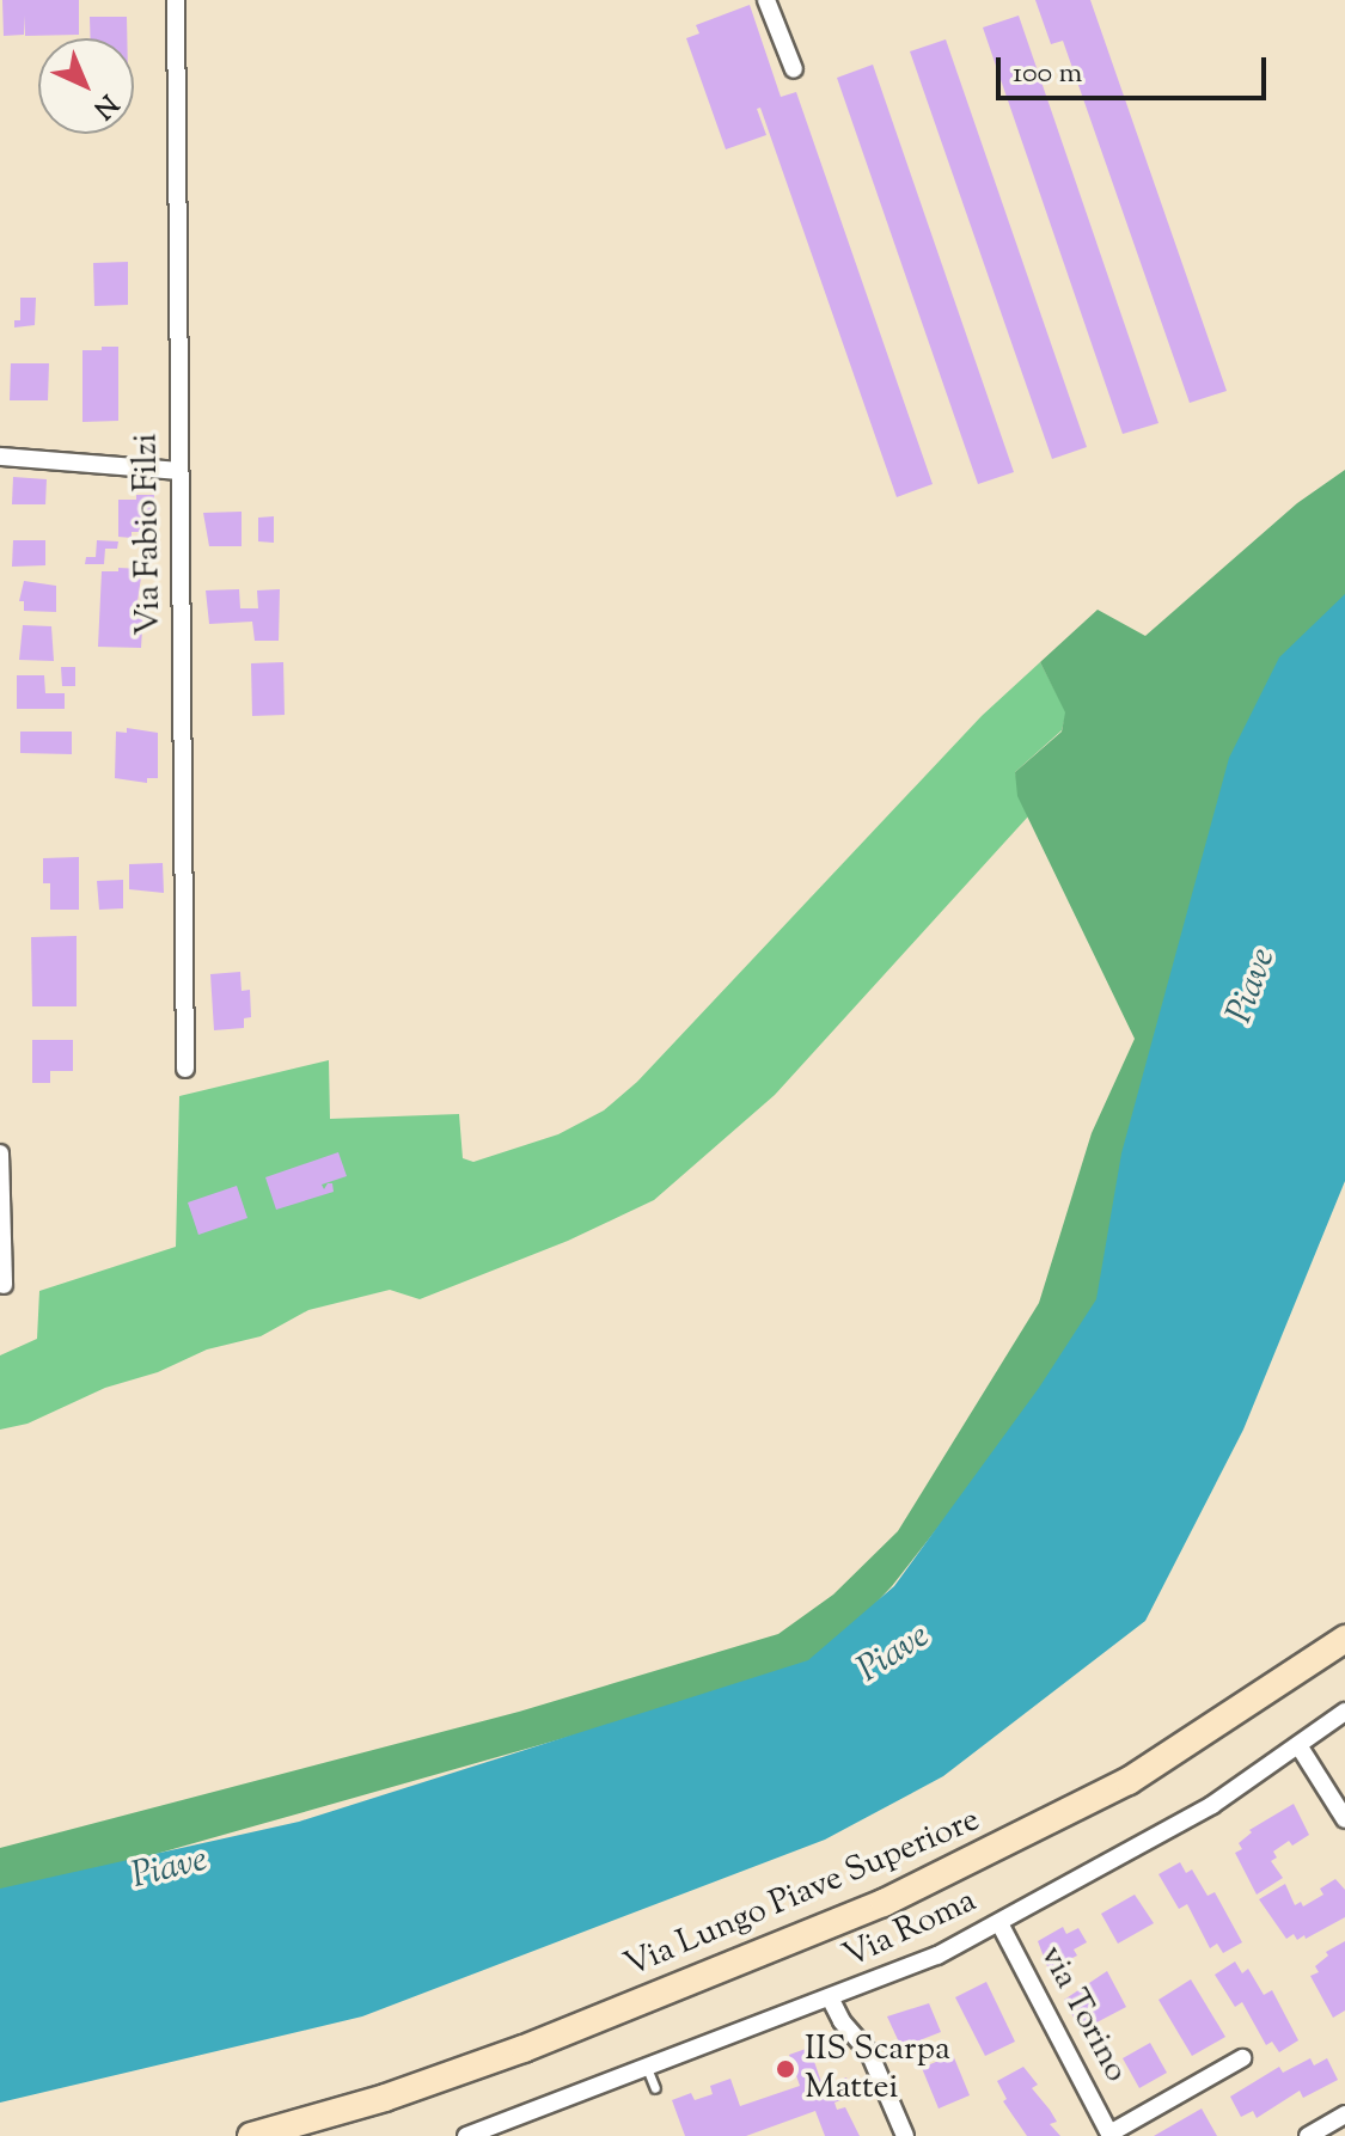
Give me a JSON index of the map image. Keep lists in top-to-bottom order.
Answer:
{
  "streets": {
    "main road": ["Via Lungo Piave Superiore"],
    "street": ["Via Fabio Filzi", "Via Roma", "via Torino"]
  },
  "crossings": [
    ["Via Roma", "via Torino"]
  ],
  "water": ["Piave"],
  "places": ["IIS Scarpa Mattei"],
  "scale_bar": "100 m",
  "north": "bottom right"
}
